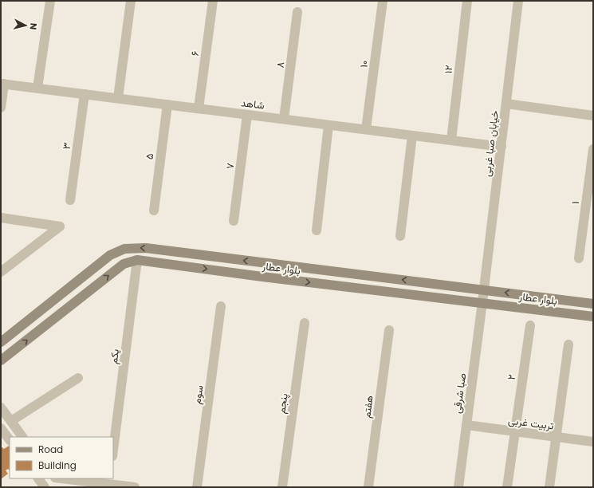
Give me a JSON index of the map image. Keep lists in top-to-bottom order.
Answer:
{
  "streets": {
    "street": [
      "۶",
      "۱۰",
      "۸",
      "۱۲",
      "شاهد",
      "خیابان صبا غربی",
      "۳",
      "۵",
      "۷",
      "۱",
      "بلوار عطار",
      "یکم",
      "۲",
      "صبا شرقی",
      "سوم",
      "پنجم",
      "هفتم",
      "تربیت غربی"
    ]
  },
  "crossings": [
    ["۶", "شاهد"],
    ["۱۰", "شاهد"],
    ["۸", "شاهد"],
    ["۱۲", "شاهد"],
    ["شاهد", "خیابان صبا غربی"],
    ["شاهد", "۳"],
    ["شاهد", "۵"],
    ["شاهد", "۷"],
    ["خیابان صبا غربی", "بلوار عطار"],
    ["خیابان صبا غربی", "صبا شرقی"],
    ["بلوار عطار", "یکم"],
    ["بلوار عطار", "صبا شرقی"],
    ["۲", "تربیت غربی"],
    ["صبا شرقی", "تربیت غربی"]
  ],
  "legend": ["Road", "Building"],
  "north": "right"
}
